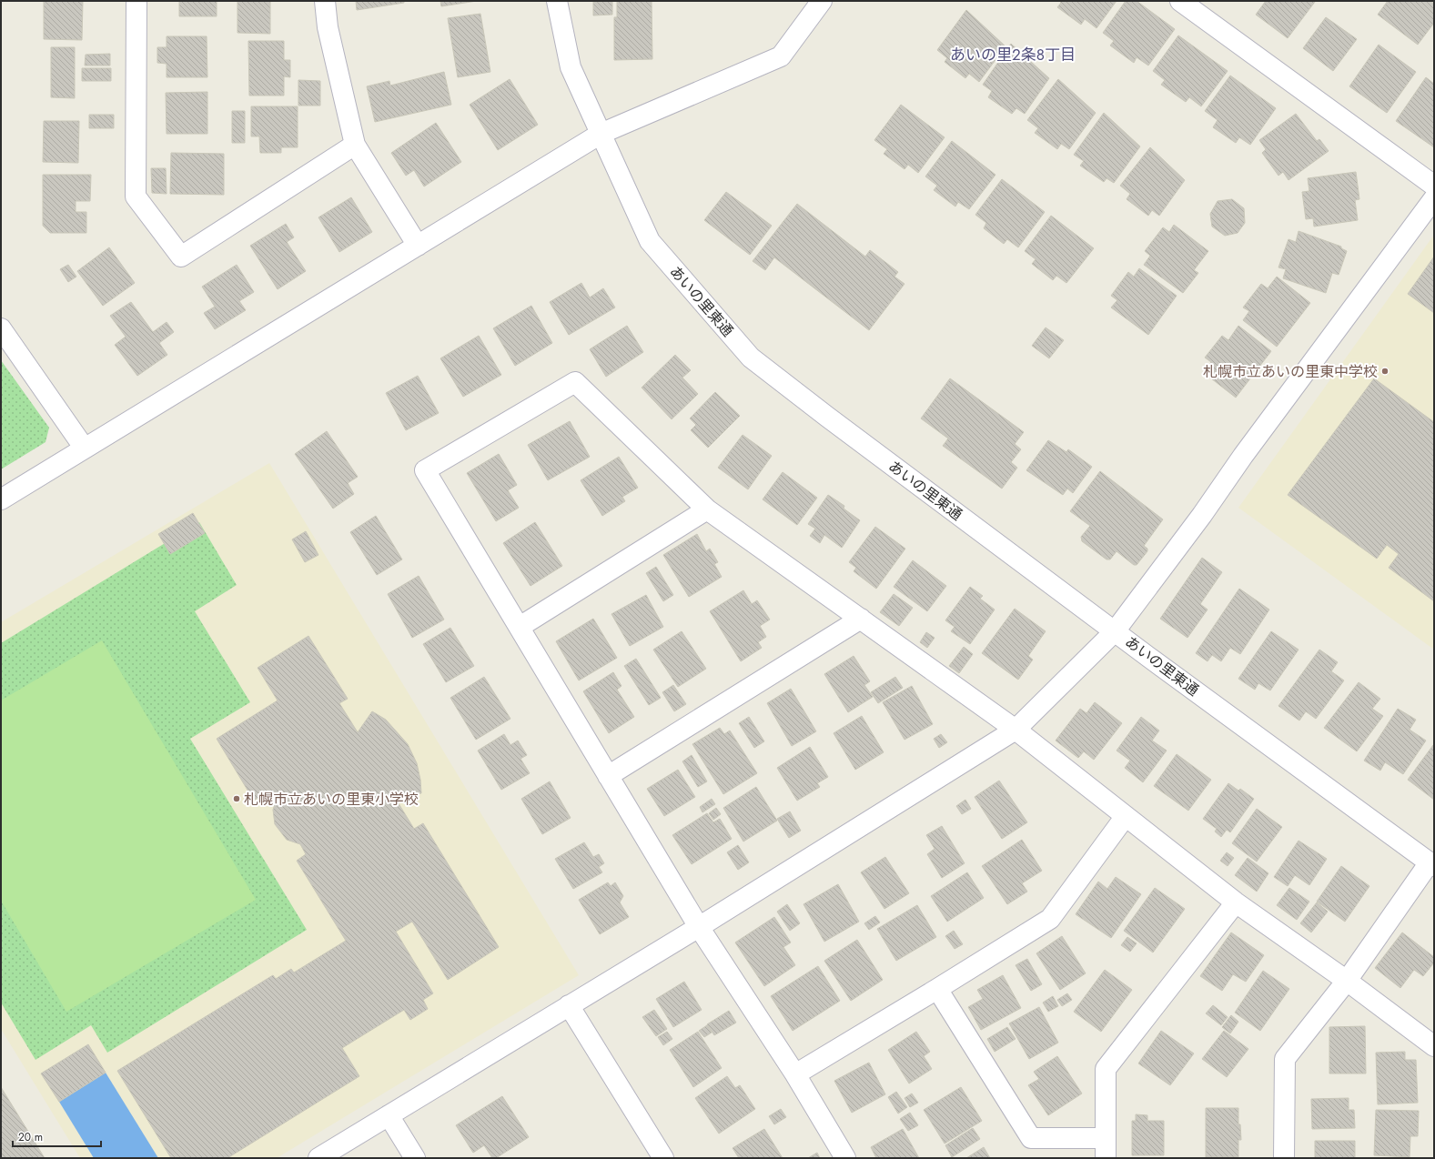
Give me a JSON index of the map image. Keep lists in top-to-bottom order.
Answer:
{
  "streets": {
    "street": ["あいの里東通"]
  },
  "districts": ["あいの里2条8丁目"],
  "places": ["札幌市立あいの里東中学校", "札幌市立あいの里東小学校"],
  "scale_bar": "20 m"
}
